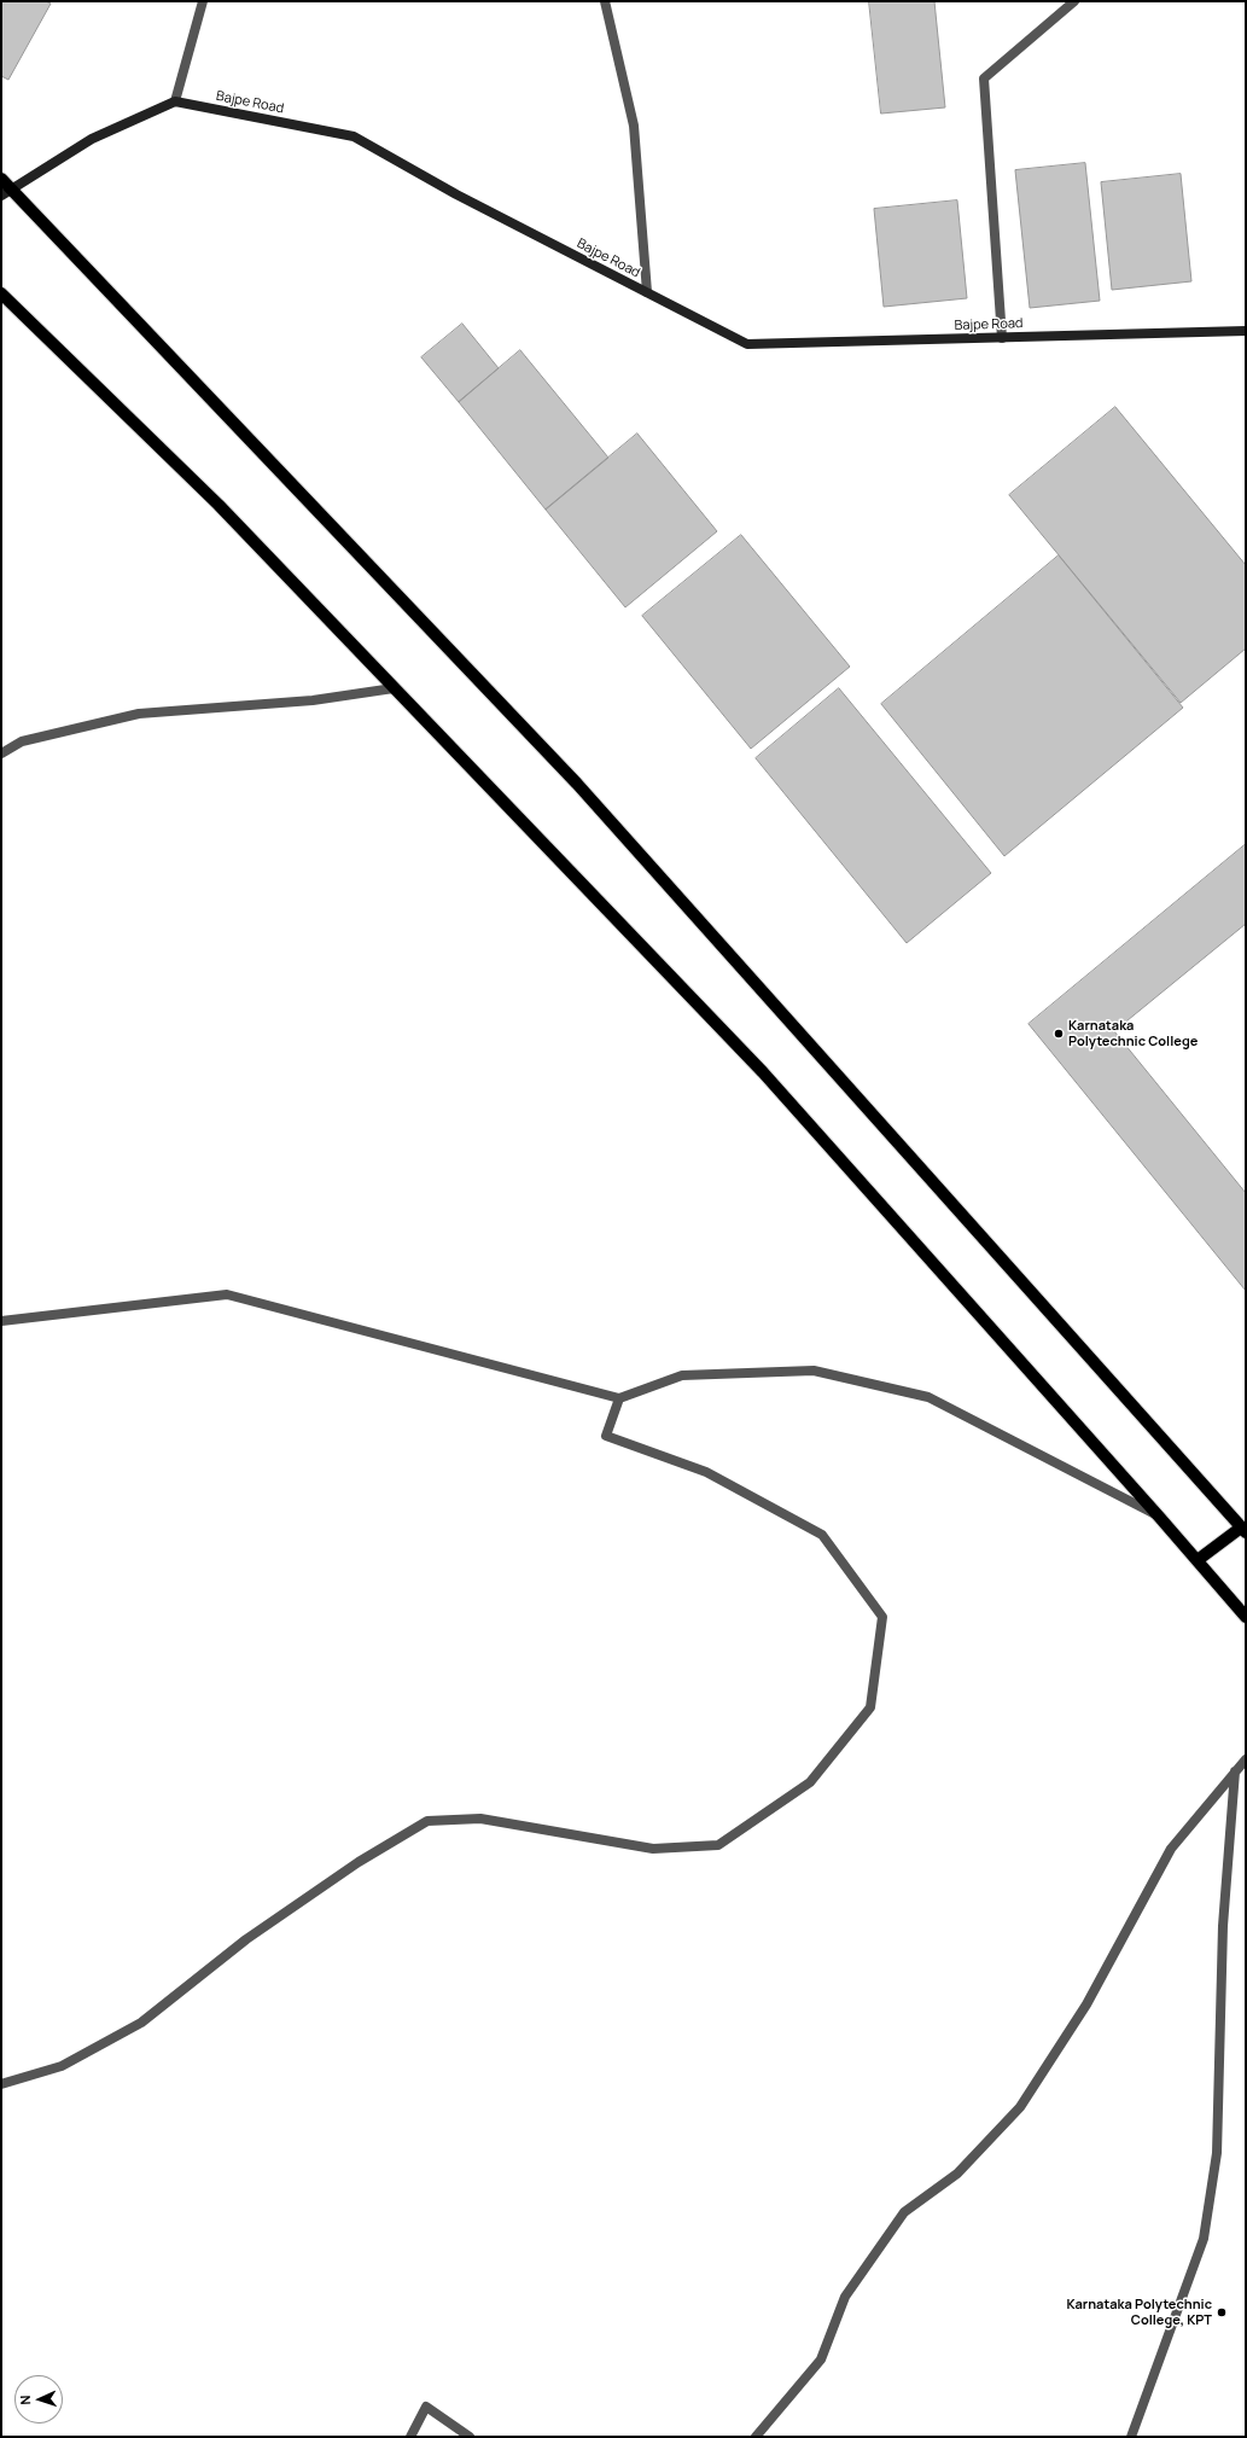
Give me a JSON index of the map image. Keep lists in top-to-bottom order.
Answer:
{
  "streets": {
    "street": ["Bajpe Road"]
  },
  "places": ["Karnataka Polytechnic College", "Karnataka Polytechnic College, KPT"],
  "north": "left"
}
